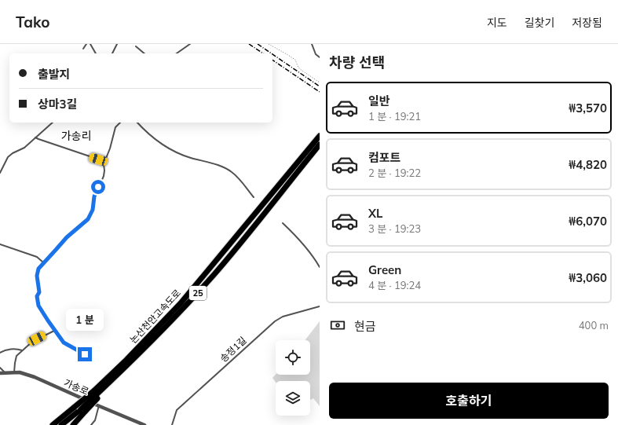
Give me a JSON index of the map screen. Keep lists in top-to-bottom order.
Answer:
{
  "streets": {
    "highway": ["25", "논산천안고속도로"],
    "street": ["가송로"],
    "lane": ["송정1길"]
  },
  "districts": ["가송리"],
  "page": {
    "header": "Tako",
    "nav": ["지도", "길찾기", "저장됨"],
    "heading": "차량 선택",
    "banner": ["출발지", "상마3길"],
    "list": [
      {
        "name": "일반",
        "note": "1 분 · 19:21",
        "value": "₩3,570"
      },
      {
        "name": "컴포트",
        "note": "2 분 · 19:22",
        "value": "₩4,820"
      },
      {
        "name": "XL",
        "note": "3 분 · 19:23",
        "value": "₩6,070"
      },
      {
        "name": "Green",
        "note": "4 분 · 19:24",
        "value": "₩3,060"
      }
    ],
    "pay": ["현금", "400 m"],
    "bubble": "1 분",
    "buttons": "호출하기"
  }
}
